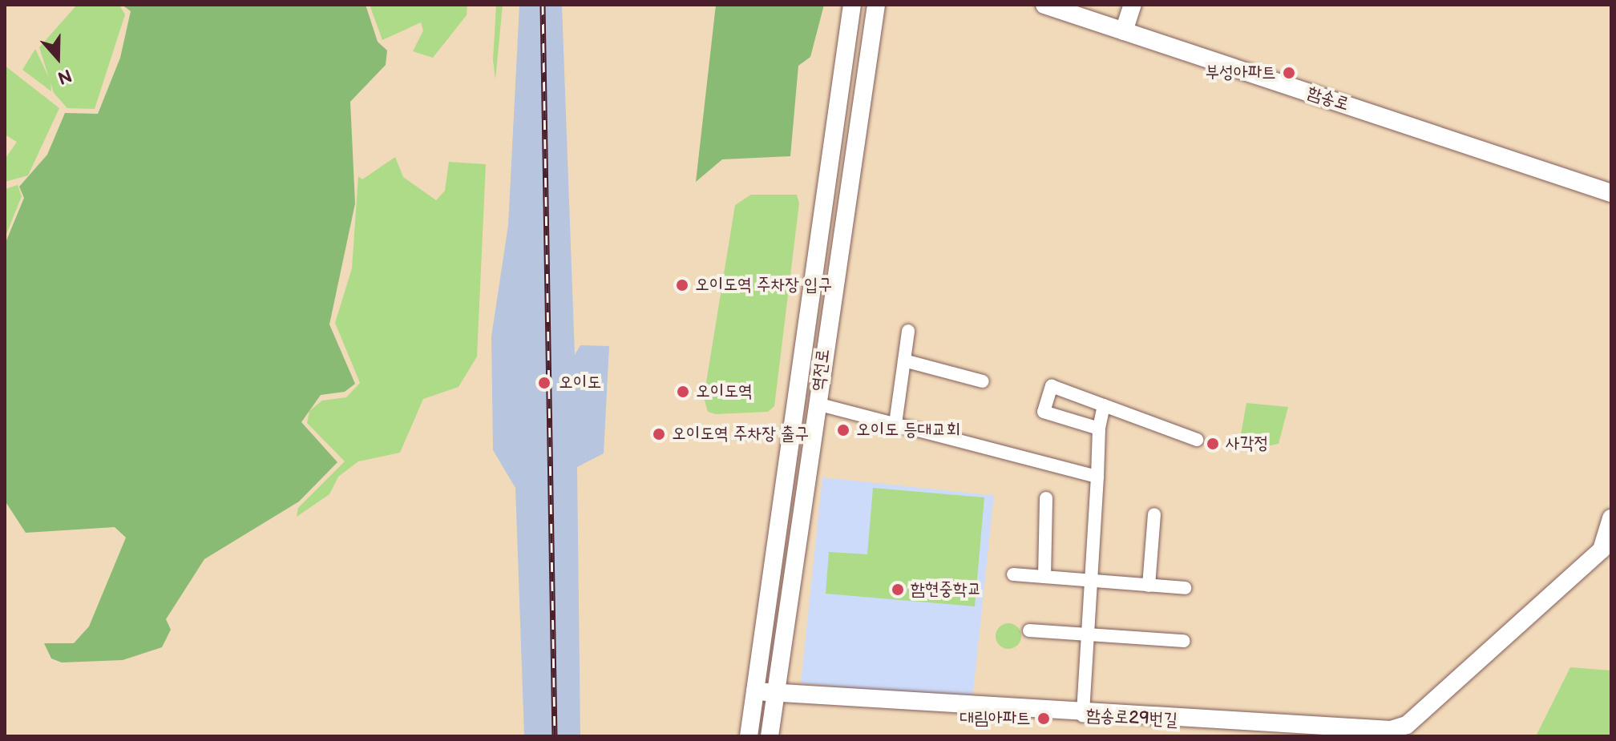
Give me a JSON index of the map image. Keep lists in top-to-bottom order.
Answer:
{
  "streets": {
    "main road": ["함송로", "역전로", "함송로29번길"]
  },
  "crossings": [
    ["역전로", "함송로29번길"]
  ],
  "places": [
    "부성아파트",
    "오이도역 주차장 입구",
    "오이도",
    "오이도역",
    "오이도 등대교회",
    "오이도역 주차장 출구",
    "사각정",
    "함현중학교",
    "대림아파트"
  ],
  "north": "bottom"
}
